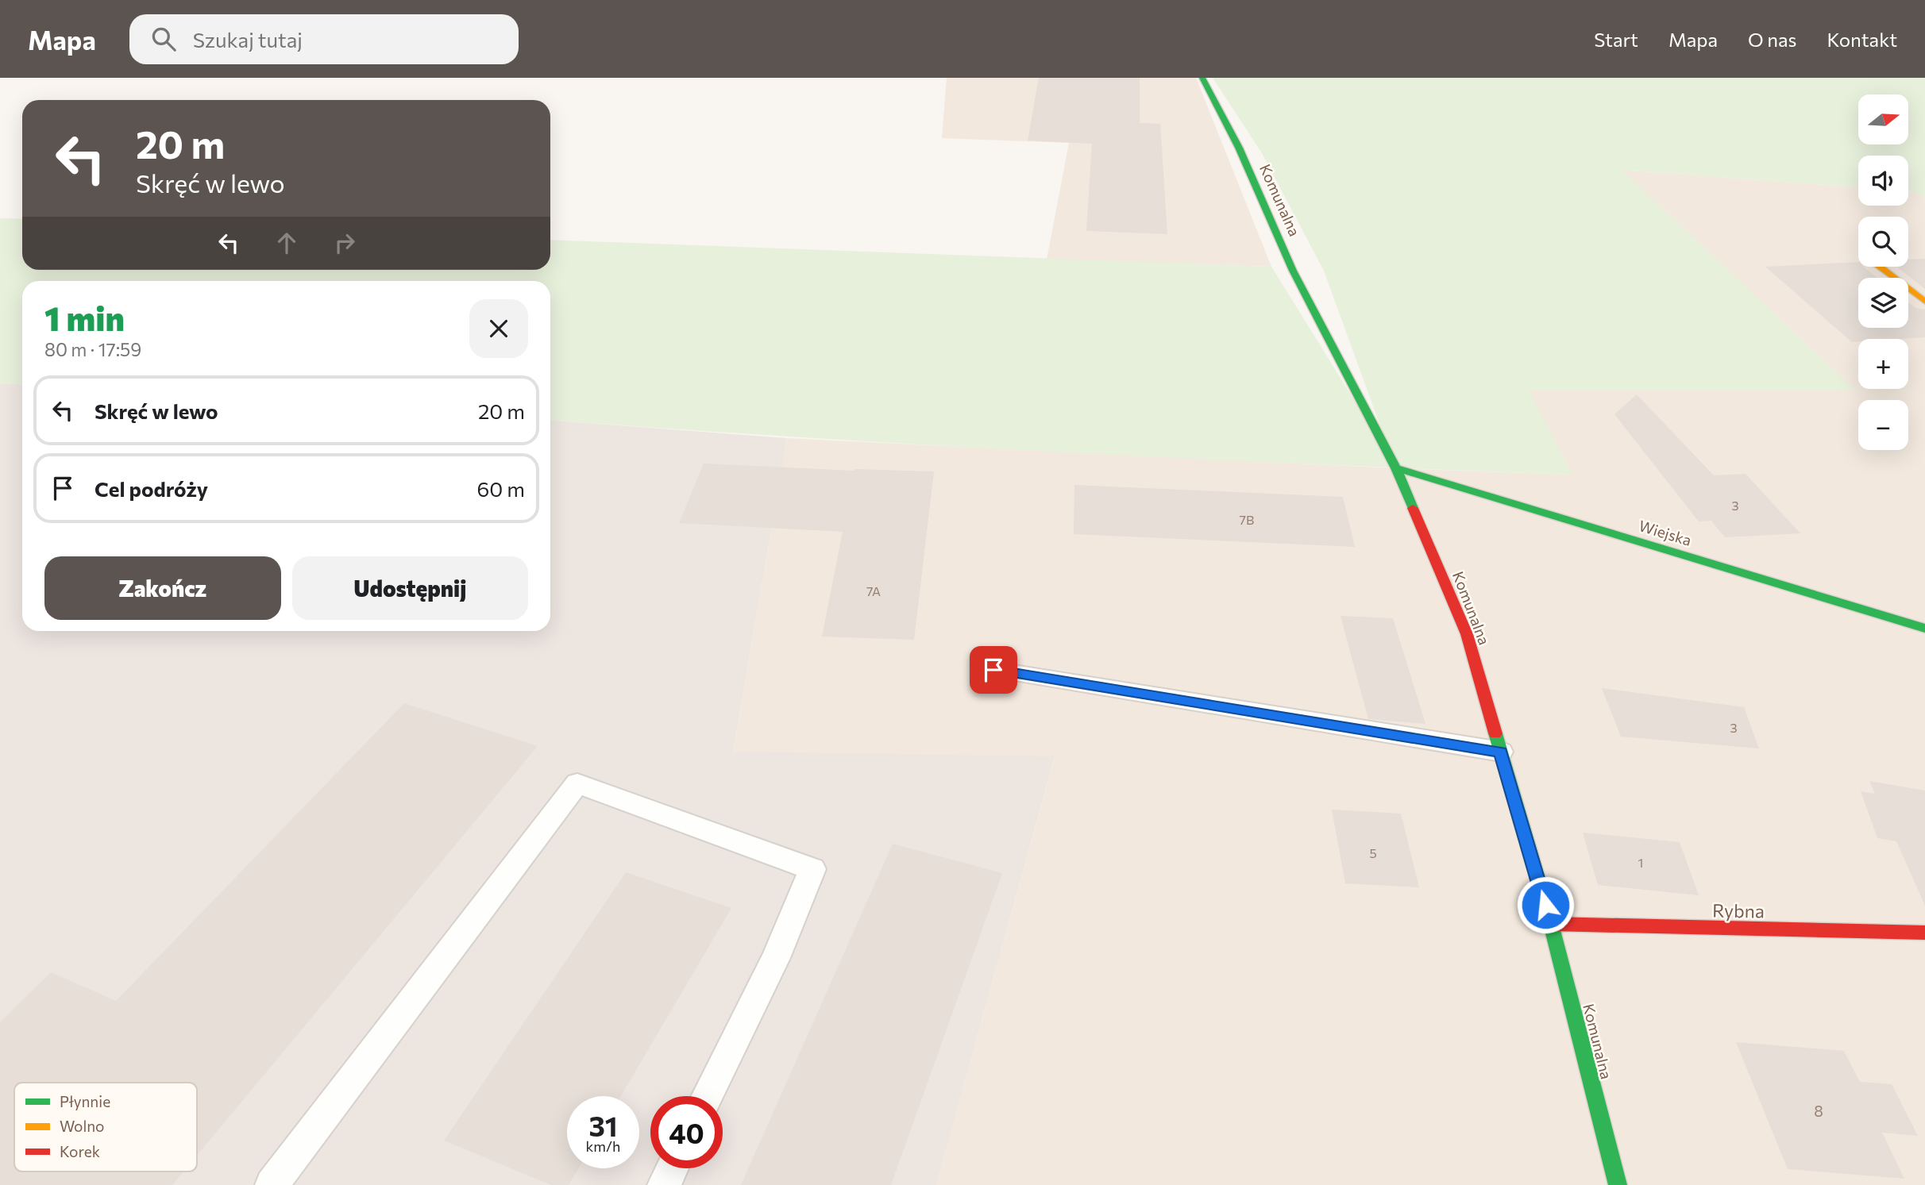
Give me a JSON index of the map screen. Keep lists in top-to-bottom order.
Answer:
{
  "streets": {
    "street": ["Komunalna", "Wiejska", "Rybna"]
  },
  "crossings": [
    ["Komunalna", "Wiejska"],
    ["Komunalna", "Rybna"]
  ],
  "house_numbers": [
    "3",
    "7B",
    "7A",
    "3",
    "5",
    "1",
    "8"
  ],
  "legend": ["Płynnie", "Wolno", "Korek"],
  "north": "right",
  "page": {
    "header": "Mapa",
    "search": "Szukaj tutaj",
    "nav": [
      "Start",
      "Mapa",
      "O nas",
      "Kontakt"
    ],
    "map_buttons": ["+", "−"],
    "turn": ["20 m", "Skręć w lewo"],
    "heading": ["1 min", "80 m · 17:59"],
    "list": [
      {
        "name": "Skręć w lewo",
        "value": "20 m"
      },
      {
        "name": "Cel podróży",
        "value": "60 m"
      }
    ],
    "buttons": ["Zakończ", "Udostępnij"],
    "speed": "31 km/h",
    "limit": "40"
  }
}
